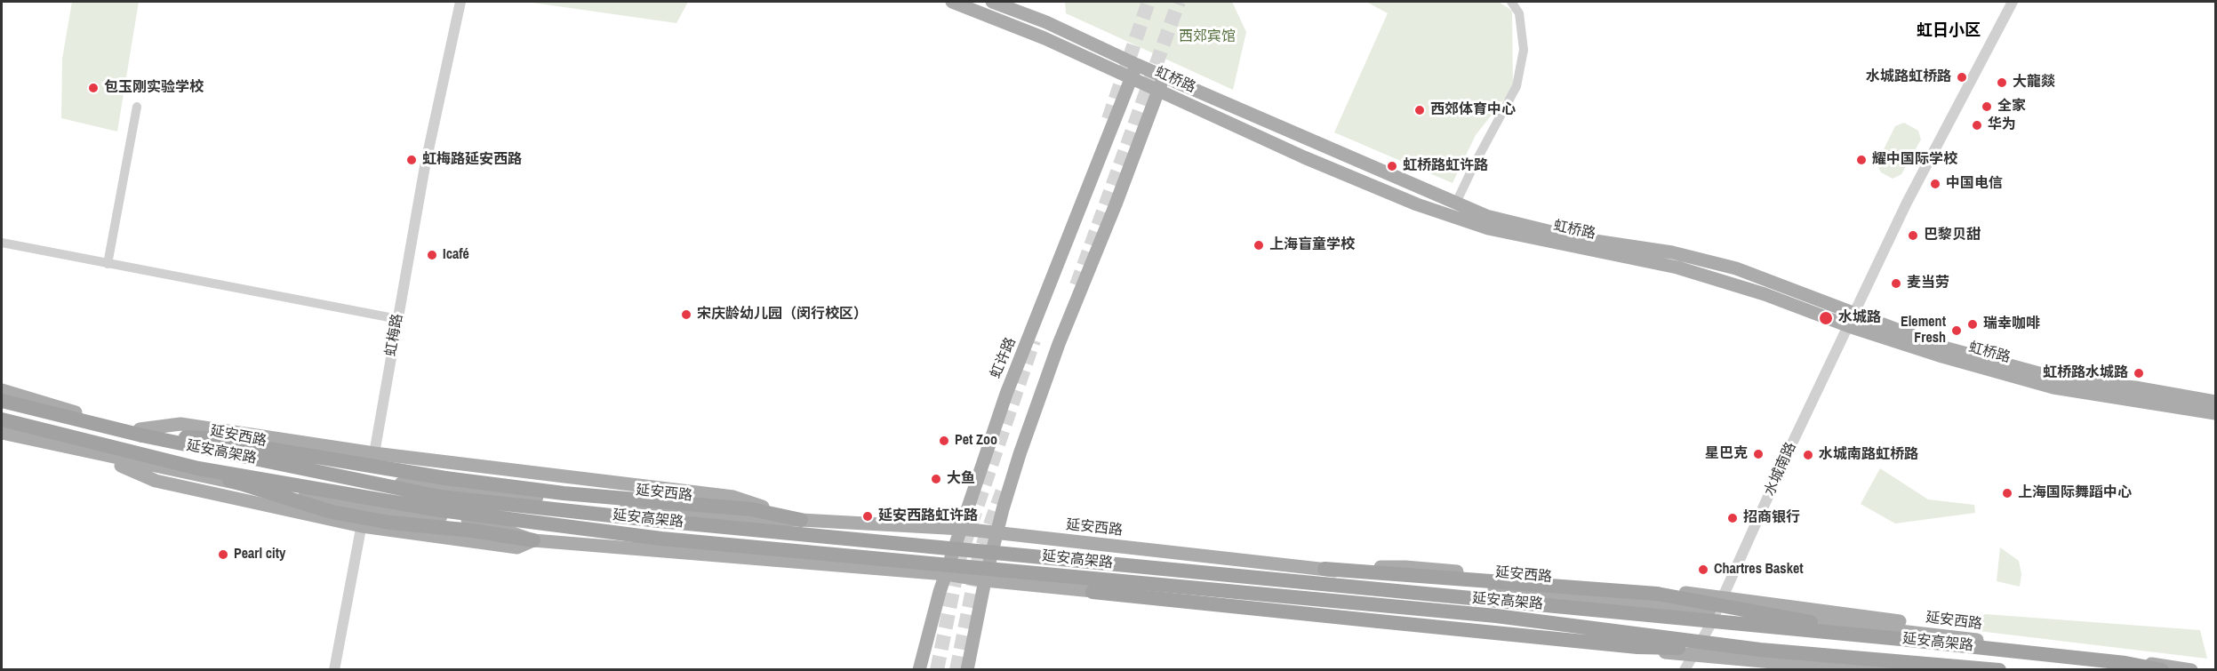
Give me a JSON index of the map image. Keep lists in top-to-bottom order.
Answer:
{
  "streets": {
    "highway": ["延安高架路"],
    "main road": ["虹桥路", "虹许路", "延安西路"],
    "street": ["虹梅路", "水城南路"]
  },
  "crossings": [
    ["虹桥路", "虹许路"],
    ["虹桥路", "水城南路"],
    ["虹梅路", "延安西路"],
    ["虹许路", "延安西路"],
    ["延安西路", "延安高架路"],
    ["延安西路", "水城南路"]
  ],
  "districts": ["虹日小区"],
  "parks": ["西郊宾馆"],
  "places": [
    "水城路虹桥路",
    "大龍燚",
    "包玉刚实验学校",
    "全家",
    "西郊体育中心",
    "华为",
    "虹梅路延安西路",
    "耀中国际学校",
    "虹桥路虹许路",
    "中国电信",
    "巴黎贝甜",
    "上海盲童学校",
    "Icafé",
    "麦当劳",
    "宋庆龄幼儿园（闵行校区）",
    "水城路",
    "瑞幸咖啡",
    "Element Fresh",
    "虹桥路水城路",
    "Pet Zoo",
    "星巴克",
    "水城南路虹桥路",
    "大鱼",
    "上海国际舞蹈中心",
    "延安西路虹许路",
    "招商银行",
    "Pearl city",
    "Chartres Basket"
  ]
}
